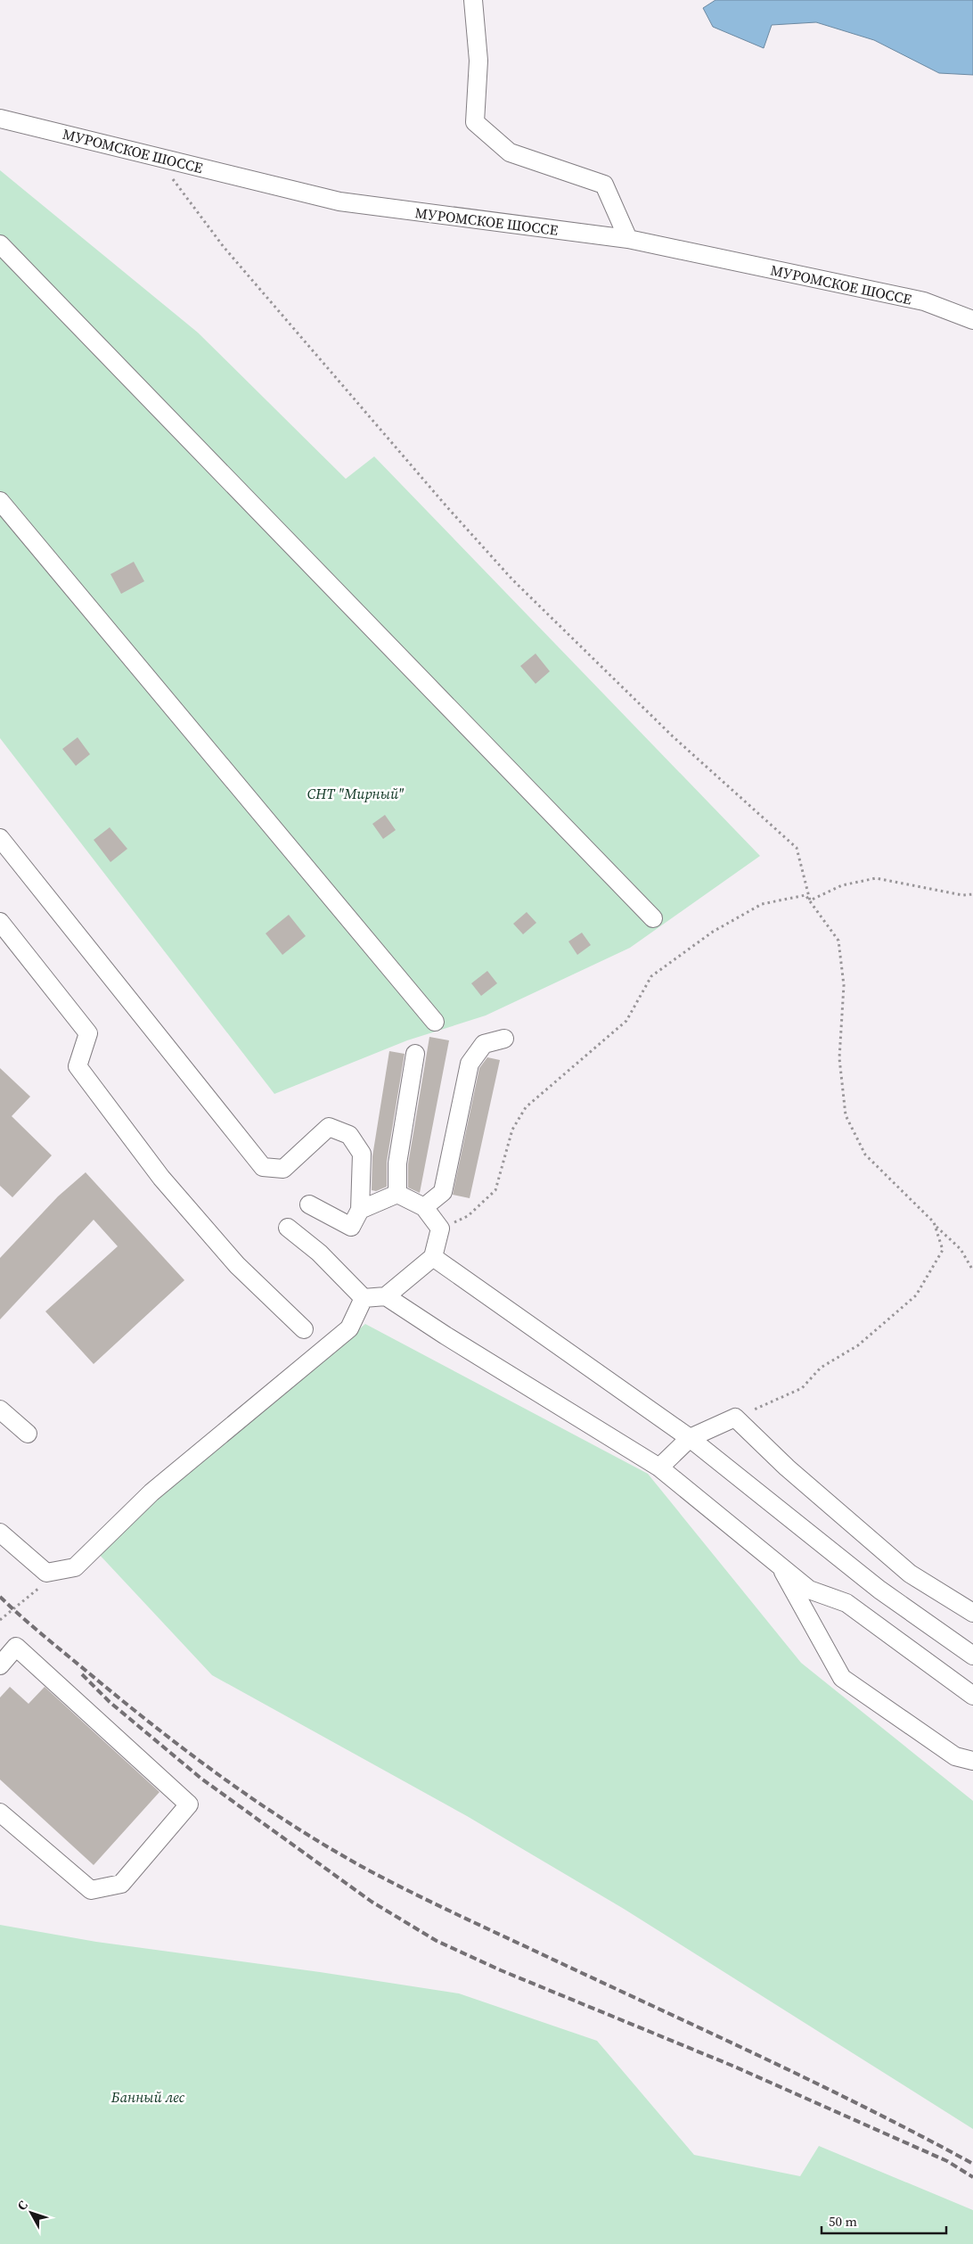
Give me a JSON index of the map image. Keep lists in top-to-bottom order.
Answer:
{
  "streets": {
    "street": ["МУРОМСКОЕ ШОССЕ"]
  },
  "parks": ["СНТ \"Мирный\"", "Банный лес"],
  "scale_bar": "50 m",
  "north": "top left"
}
